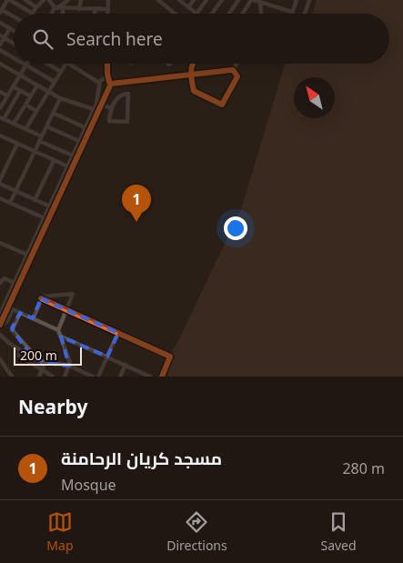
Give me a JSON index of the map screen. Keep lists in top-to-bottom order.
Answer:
{
  "scale_bar": "200 m",
  "north": "top left",
  "page": {
    "search": "Search here",
    "pins": "1",
    "scale": "200 m",
    "heading": "Nearby",
    "list": [
      {
        "mark": "1",
        "name": "مسجد كريان الرحامنة",
        "note": "Mosque",
        "value": "280 m"
      }
    ],
    "nav": ["Map", "Directions", "Saved"]
  }
}
